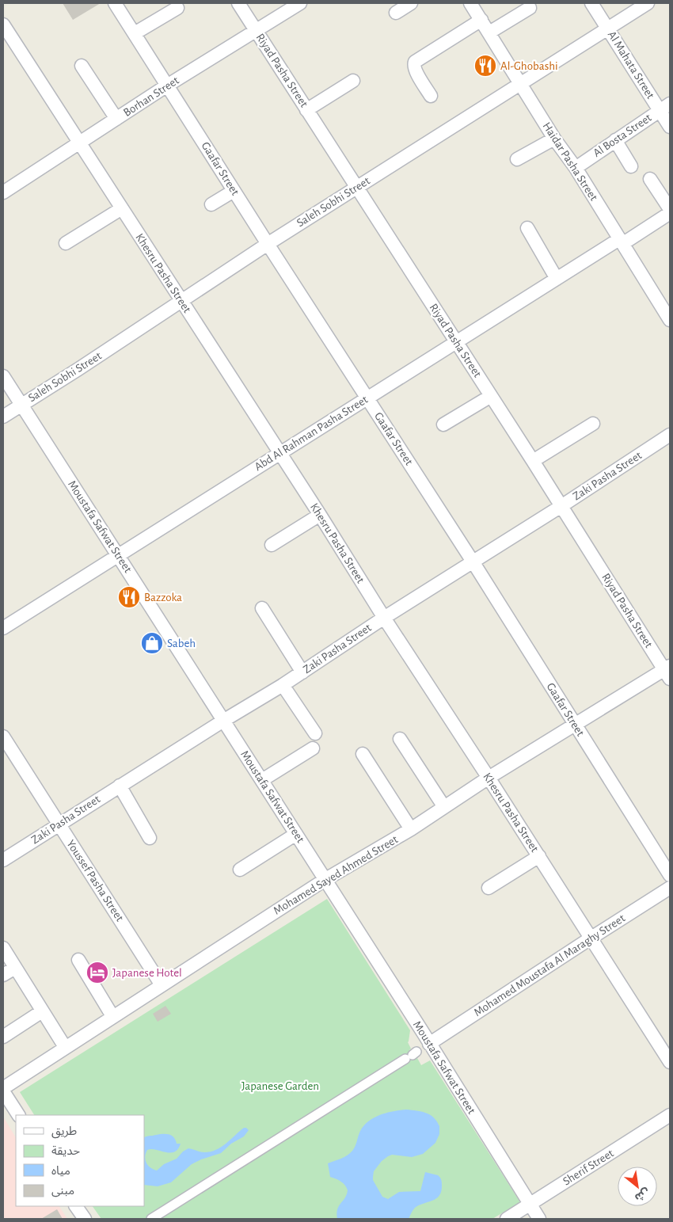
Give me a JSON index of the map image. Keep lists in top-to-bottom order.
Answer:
{
  "streets": {
    "street": [
      "Al Mahata Street",
      "Riyad Pasha Street",
      "Borhan Street",
      "Al Bosta Street",
      "Haidar Pasha Street",
      "Gaafar Street",
      "Saleh Sobhi Street",
      "Khesru Pasha Street",
      "Abd Al Rahman Pasha Street",
      "Zaki Pasha Street",
      "Moustafa Safwat Street",
      "Mohamed Sayed Ahmed Street",
      "Youssef Pasha Street",
      "Mohamed Moustafa Al Maraghy Street",
      "Sherif Street"
    ]
  },
  "crossings": [
    ["Al Mahata Street", "Al Bosta Street"],
    ["Al Mahata Street", "Saleh Sobhi Street"],
    ["Riyad Pasha Street", "Borhan Street"],
    ["Riyad Pasha Street", "Saleh Sobhi Street"],
    ["Riyad Pasha Street", "Abd Al Rahman Pasha Street"],
    ["Riyad Pasha Street", "Zaki Pasha Street"],
    ["Riyad Pasha Street", "Mohamed Sayed Ahmed Street"],
    ["Borhan Street", "Gaafar Street"],
    ["Borhan Street", "Khesru Pasha Street"],
    ["Al Bosta Street", "Haidar Pasha Street"],
    ["Haidar Pasha Street", "Saleh Sobhi Street"],
    ["Haidar Pasha Street", "Abd Al Rahman Pasha Street"],
    ["Gaafar Street", "Saleh Sobhi Street"],
    ["Gaafar Street", "Abd Al Rahman Pasha Street"],
    ["Gaafar Street", "Zaki Pasha Street"],
    ["Gaafar Street", "Mohamed Sayed Ahmed Street"],
    ["Saleh Sobhi Street", "Khesru Pasha Street"],
    ["Saleh Sobhi Street", "Moustafa Safwat Street"],
    ["Khesru Pasha Street", "Abd Al Rahman Pasha Street"],
    ["Khesru Pasha Street", "Zaki Pasha Street"],
    ["Khesru Pasha Street", "Mohamed Sayed Ahmed Street"],
    ["Khesru Pasha Street", "Mohamed Moustafa Al Maraghy Street"],
    ["Abd Al Rahman Pasha Street", "Moustafa Safwat Street"],
    ["Zaki Pasha Street", "Moustafa Safwat Street"],
    ["Zaki Pasha Street", "Youssef Pasha Street"],
    ["Moustafa Safwat Street", "Mohamed Sayed Ahmed Street"],
    ["Moustafa Safwat Street", "Mohamed Moustafa Al Maraghy Street"],
    ["Moustafa Safwat Street", "Sherif Street"],
    ["Mohamed Sayed Ahmed Street", "Youssef Pasha Street"]
  ],
  "parks": ["Japanese Garden"],
  "places": {
    "restaurant": ["Al-Ghobashi", "Bazzoka"],
    "shop": ["Sabeh"],
    "hotel": ["Japanese Hotel"]
  },
  "legend": [
    "طريق",
    "حديقة",
    "مياه",
    "مبنى"
  ],
  "north": "bottom right"
}
